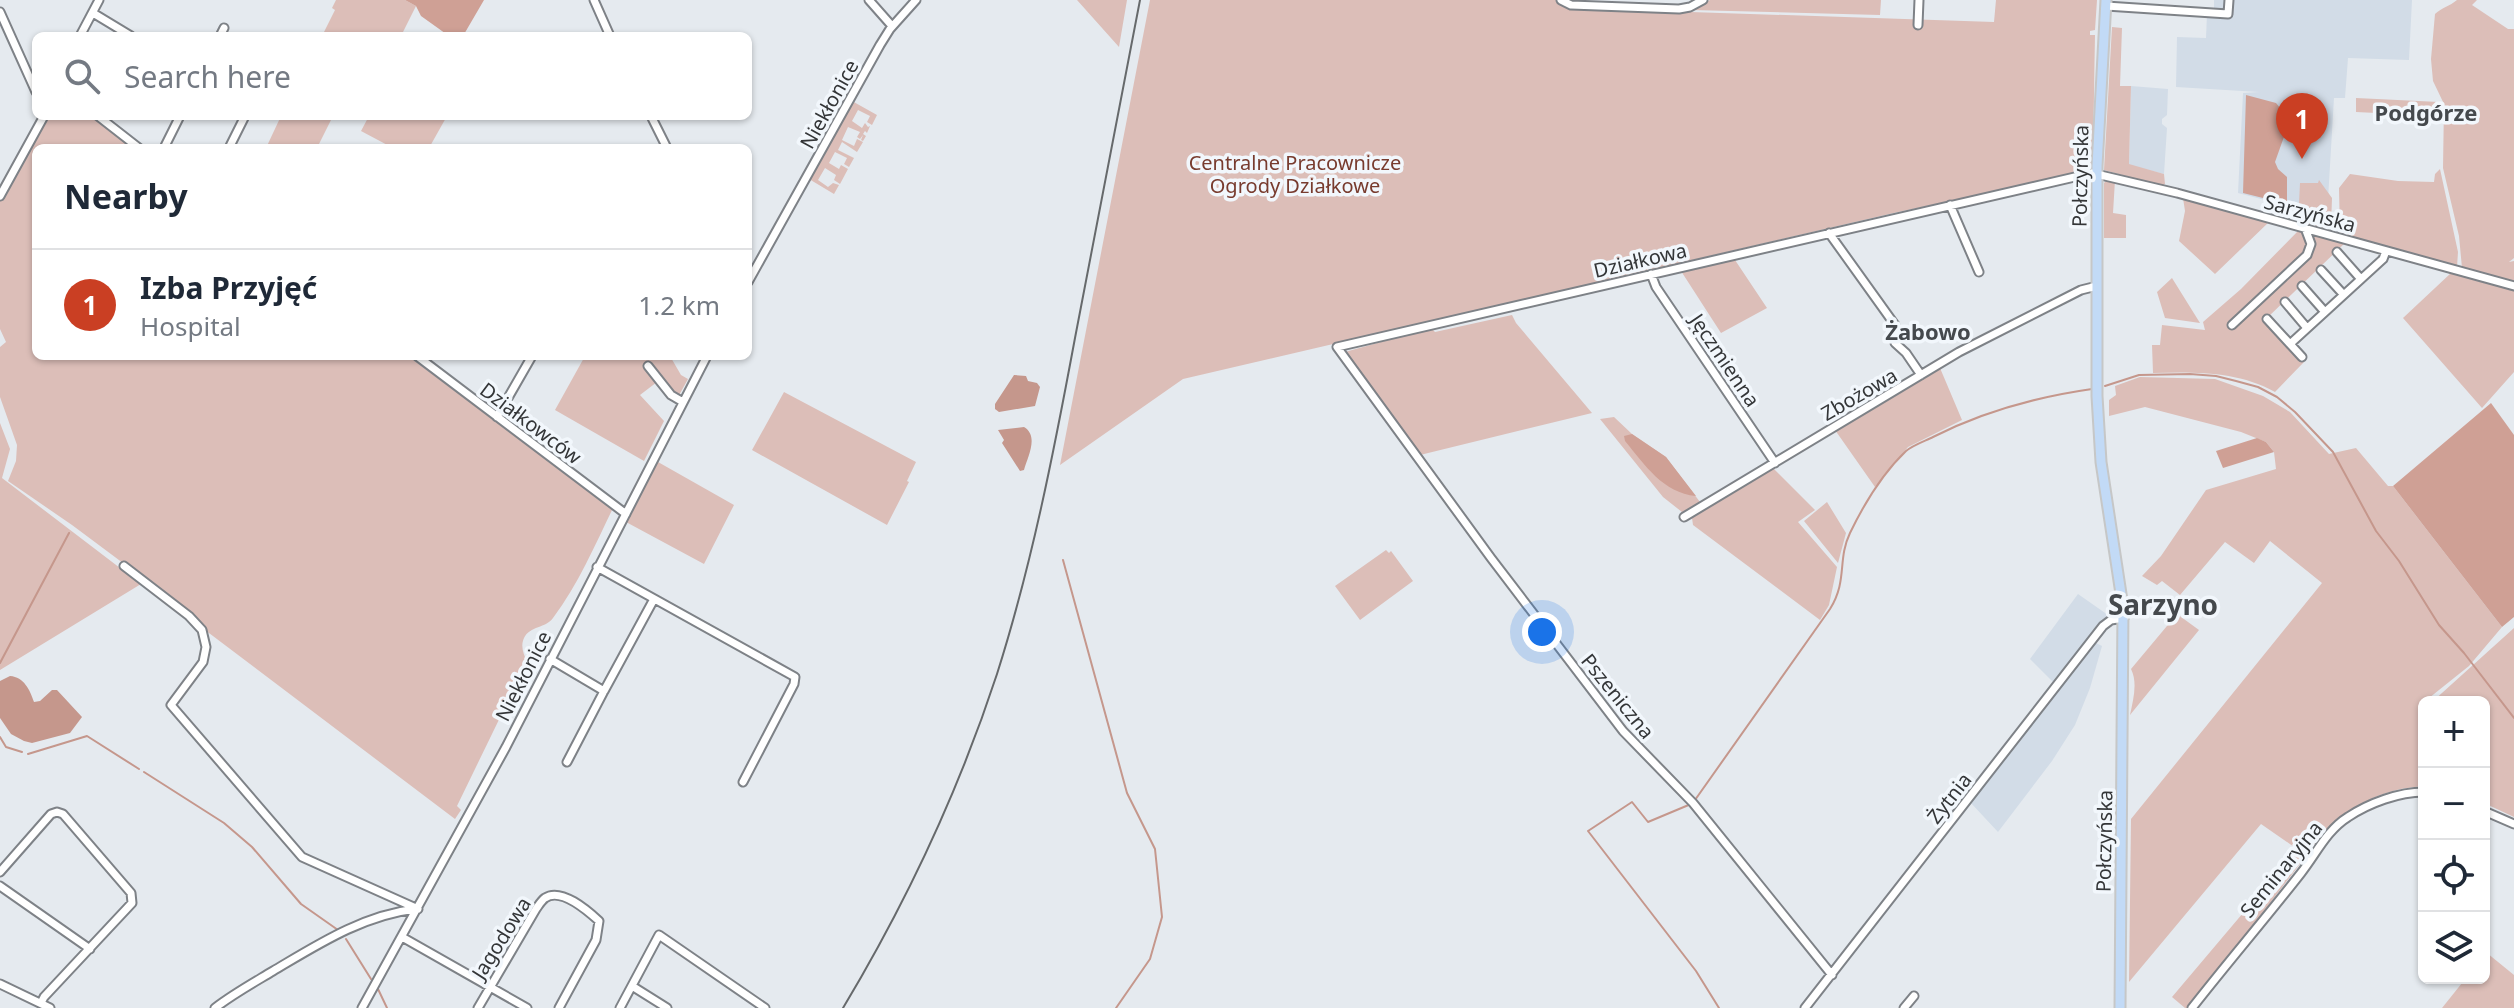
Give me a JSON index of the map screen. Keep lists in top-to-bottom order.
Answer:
{
  "streets": {
    "main road": ["Połczyńska"],
    "street": [
      "Niekłonice",
      "Sarzyńska",
      "Działkowa",
      "Jęczmienna",
      "Zbożowa",
      "Działkowców",
      "Pszeniczna",
      "Żytnia",
      "Seminaryjna",
      "Jagodowa"
    ]
  },
  "crossings": [
    ["Niekłonice", "Działkowców"],
    ["Połczyńska", "Sarzyńska"],
    ["Połczyńska", "Działkowa"],
    ["Połczyńska", "Zbożowa"],
    ["Połczyńska", "Żytnia"],
    ["Sarzyńska", "Działkowa"],
    ["Działkowa", "Jęczmienna"],
    ["Działkowa", "Pszeniczna"],
    ["Jęczmienna", "Zbożowa"],
    ["Pszeniczna", "Żytnia"]
  ],
  "districts": ["Podgórze", "Żabowo", "Sarzyno"],
  "parks": ["Centralne Pracownicze Ogrody Działkowe"],
  "page": {
    "search": "Search here",
    "pins": "1",
    "heading": "Nearby",
    "list": [
      {
        "mark": "1",
        "name": "Izba Przyjęć",
        "note": "Hospital",
        "value": "1.2 km"
      }
    ],
    "map_buttons": ["+", "−"]
  }
}
